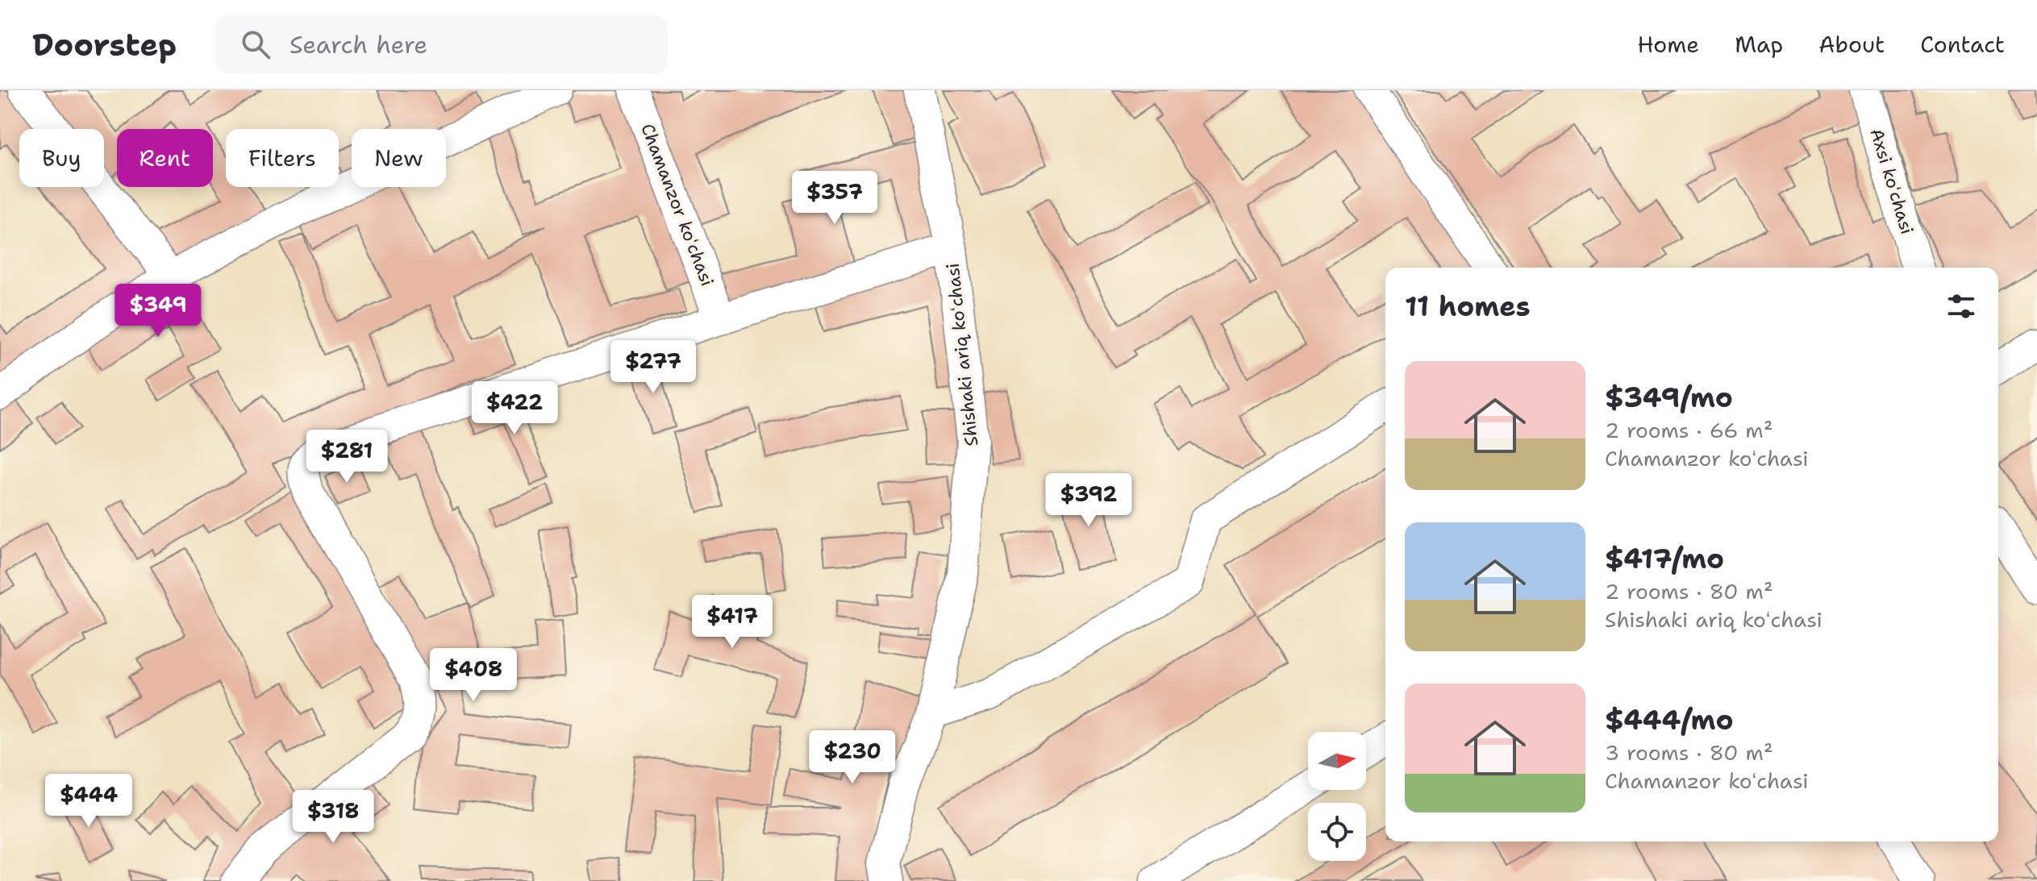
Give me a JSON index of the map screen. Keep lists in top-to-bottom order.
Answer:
{
  "streets": {
    "street": ["Axsi koʻchasi", "Chamanzor koʻchasi", "Shishaki ariq koʻchasi"]
  },
  "north": "right",
  "page": {
    "header": "Doorstep",
    "search": "Search here",
    "nav": [
      "Home",
      "Map",
      "About",
      "Contact"
    ],
    "chip": [
      "Buy",
      "Rent",
      "Filters",
      "New"
    ],
    "price": [
      "$357",
      "$349",
      "$277",
      "$422",
      "$281",
      "$392",
      "$417",
      "$408",
      "$230",
      "$444",
      "$318"
    ],
    "heading": "11 homes",
    "list": [
      {
        "name": "$349/mo",
        "note": "2 rooms · 66 m² · Chamanzor koʻchasi"
      },
      {
        "name": "$417/mo",
        "note": "2 rooms · 80 m² · Shishaki ariq koʻchasi"
      },
      {
        "name": "$444/mo",
        "note": "3 rooms · 80 m² · Chamanzor koʻchasi"
      }
    ]
  }
}
